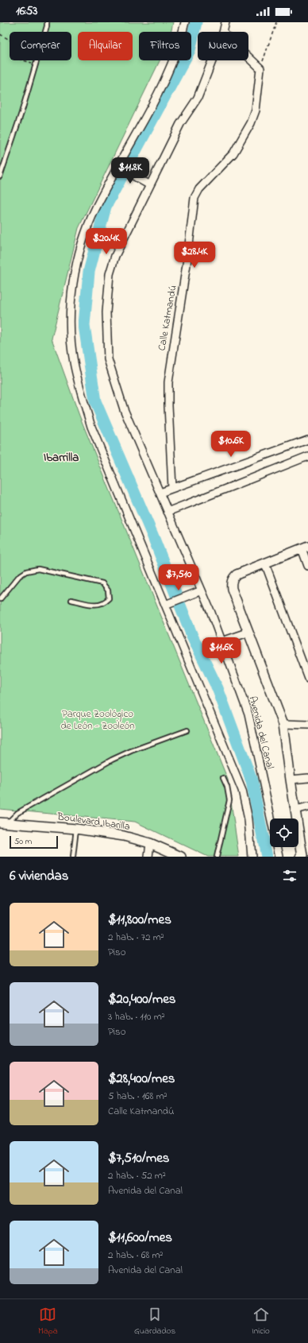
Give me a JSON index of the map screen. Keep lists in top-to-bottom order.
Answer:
{
  "streets": {
    "street": ["Calle Katmandú", "Avenida del Canal", "Boulevard Ibarilla"]
  },
  "districts": ["Ibarrilla"],
  "parks": ["Parque Zoológico de León - Zooleón"],
  "scale_bar": "50 m",
  "page": {
    "status": "16:53",
    "chip": [
      "Comprar",
      "Alquilar",
      "Filtros",
      "Nuevo"
    ],
    "price": [
      "$11.8K",
      "$20.4K",
      "$28.4K",
      "$10.6K",
      "$7,510",
      "$11.6K"
    ],
    "scale": "50 m",
    "heading": "6 viviendas",
    "list": [
      {
        "name": "$11,800/mes",
        "note": "2 hab. · 72 m² · Piso"
      },
      {
        "name": "$20,400/mes",
        "note": "3 hab. · 110 m² · Piso"
      },
      {
        "name": "$28,400/mes",
        "note": "5 hab. · 168 m² · Calle Katmandú"
      },
      {
        "name": "$7,510/mes",
        "note": "2 hab. · 52 m² · Avenida del Canal"
      },
      {
        "name": "$11,600/mes",
        "note": "2 hab. · 68 m² · Avenida del Canal"
      }
    ],
    "tabs": ["Mapa", "Guardados", "Inicio"]
  }
}
